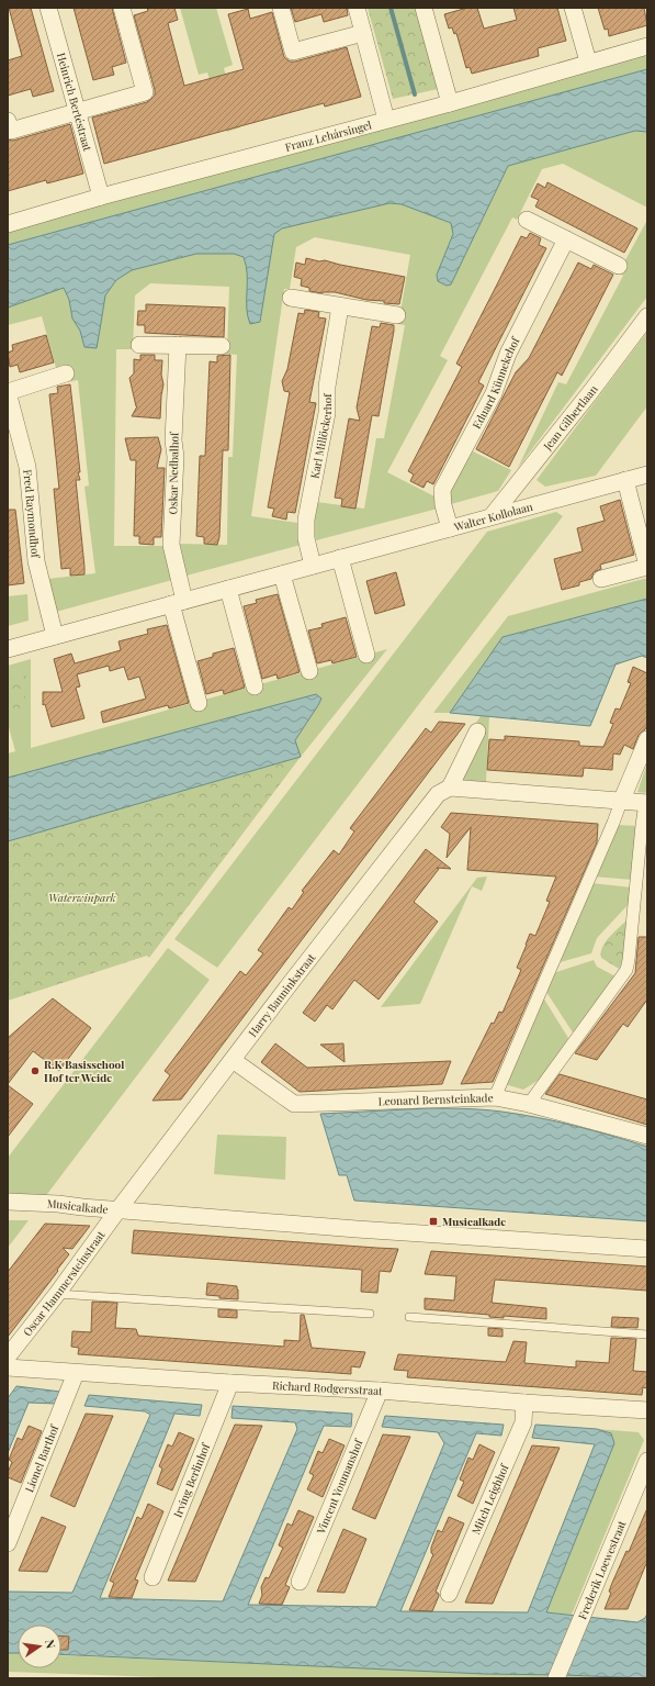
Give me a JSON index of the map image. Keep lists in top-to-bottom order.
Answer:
{
  "streets": {
    "street": [
      "Heinrich Bertéstraat",
      "Franz Lehársingel",
      "Eduard Künnekehof",
      "Jean Gilbertlaan",
      "Karl Millöckerhof",
      "Oskar Nedbalhof",
      "Fred Raymondhof",
      "Walter Kollolaan",
      "Harry Banninkstraat",
      "Leonard Bernsteinkade",
      "Musicalkade",
      "Oscar Hammersteinstraat",
      "Richard Rodgersstraat",
      "Lionel Barthof",
      "Irving Berlinhof",
      "Vincent Youmanshof",
      "Mitch Leighhof",
      "Frederik Loewestraat"
    ]
  },
  "crossings": [
    ["Heinrich Bertéstraat", "Franz Lehársingel"],
    ["Eduard Künnekehof", "Walter Kollolaan"],
    ["Jean Gilbertlaan", "Walter Kollolaan"],
    ["Karl Millöckerhof", "Walter Kollolaan"],
    ["Oskar Nedbalhof", "Walter Kollolaan"],
    ["Fred Raymondhof", "Walter Kollolaan"],
    ["Harry Banninkstraat", "Leonard Bernsteinkade"],
    ["Harry Banninkstraat", "Musicalkade"],
    ["Harry Banninkstraat", "Oscar Hammersteinstraat"],
    ["Musicalkade", "Oscar Hammersteinstraat"],
    ["Richard Rodgersstraat", "Lionel Barthof"],
    ["Richard Rodgersstraat", "Irving Berlinhof"],
    ["Richard Rodgersstraat", "Vincent Youmanshof"],
    ["Richard Rodgersstraat", "Mitch Leighhof"]
  ],
  "parks": ["Waterwinpark"],
  "places": {
    "other": ["R.K Basisschool Hof ter Weide"],
    "transit": ["Musicalkade"]
  },
  "north": "right"
}
